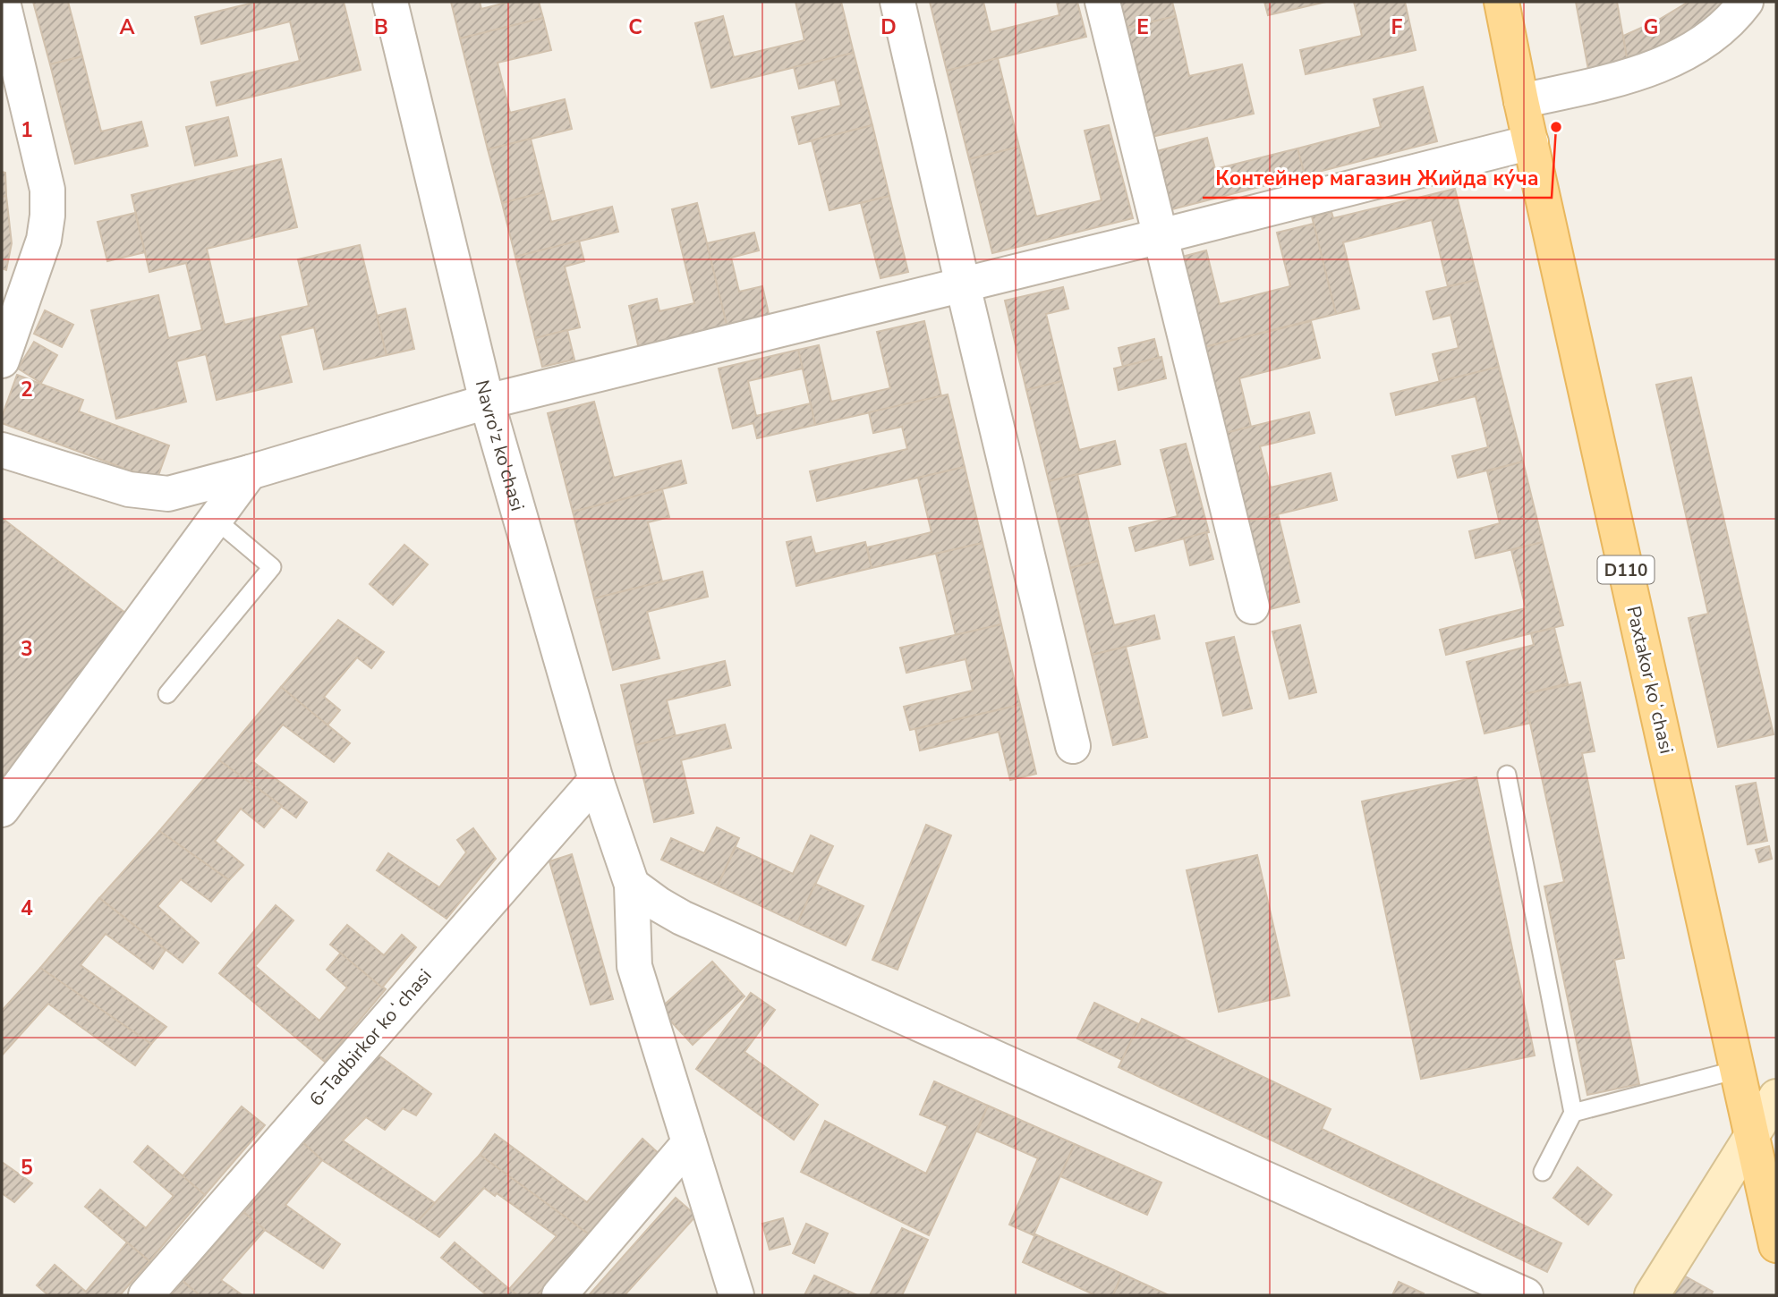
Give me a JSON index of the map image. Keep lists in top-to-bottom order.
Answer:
{
  "streets": {
    "main road": ["D110", "Paxtakor koʻchasi"],
    "street": ["Navro'z ko'chasi", "6-Tadbirkor koʻchasi"]
  },
  "crossings": [
    ["Navro'z ko'chasi", "6-Tadbirkor koʻchasi"],
    ["D110", "Paxtakor koʻchasi"]
  ],
  "places": ["Контейнер магазин Жийда ку́ча"],
  "grid": {
    "columns": [
      "A",
      "B",
      "C",
      "D",
      "E",
      "F",
      "G"
    ],
    "rows": [
      "1",
      "2",
      "3",
      "4",
      "5"
    ]
  }
}
